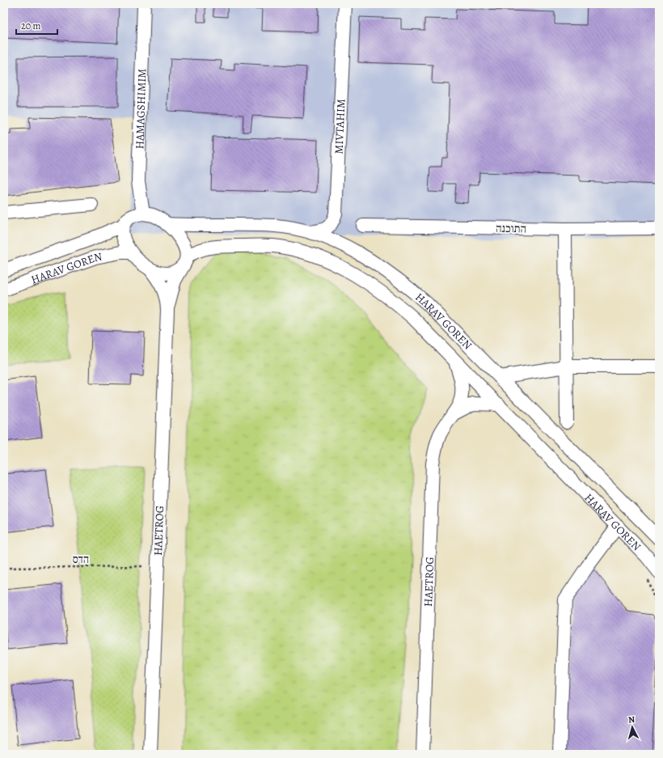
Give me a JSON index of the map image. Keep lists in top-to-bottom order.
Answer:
{
  "streets": {
    "street": [
      "HAMAGSHIMIM",
      "MIVTAHIM",
      "התוכנה",
      "HARAV GOREN",
      "HAETROG"
    ],
    "path": ["הדס"]
  },
  "crossings": [
    ["HAMAGSHIMIM", "HARAV GOREN"],
    ["HAMAGSHIMIM", "HAETROG"],
    ["MIVTAHIM", "HARAV GOREN"],
    ["HARAV GOREN", "HAETROG"],
    ["HAETROG", "הדס"]
  ],
  "scale_bar": "20 m",
  "north": "top"
}
